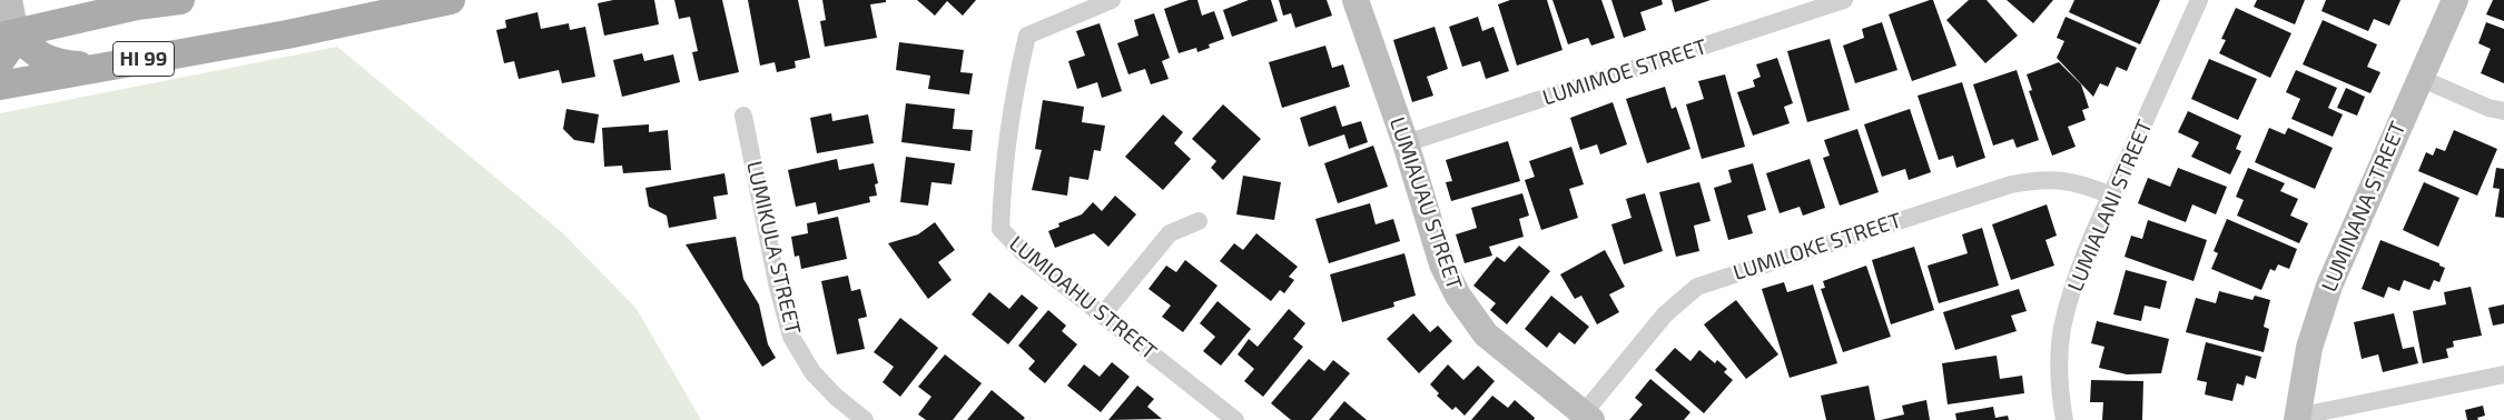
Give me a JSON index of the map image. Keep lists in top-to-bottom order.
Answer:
{
  "streets": {
    "main road": ["HI 99"],
    "street": [
      "LUMIMOE STREET",
      "LUMIAUAU STREET",
      "LUMIALANI STREET",
      "LUMINANA STREET",
      "LUMILOKE STREET",
      "LUMIKULA STREET",
      "LUMIOAHU STREET"
    ]
  },
  "crossings": [
    ["LUMIMOE STREET", "LUMIAUAU STREET"],
    ["LUMIAUAU STREET", "LUMILOKE STREET"],
    ["LUMIALANI STREET", "LUMILOKE STREET"]
  ]
}
